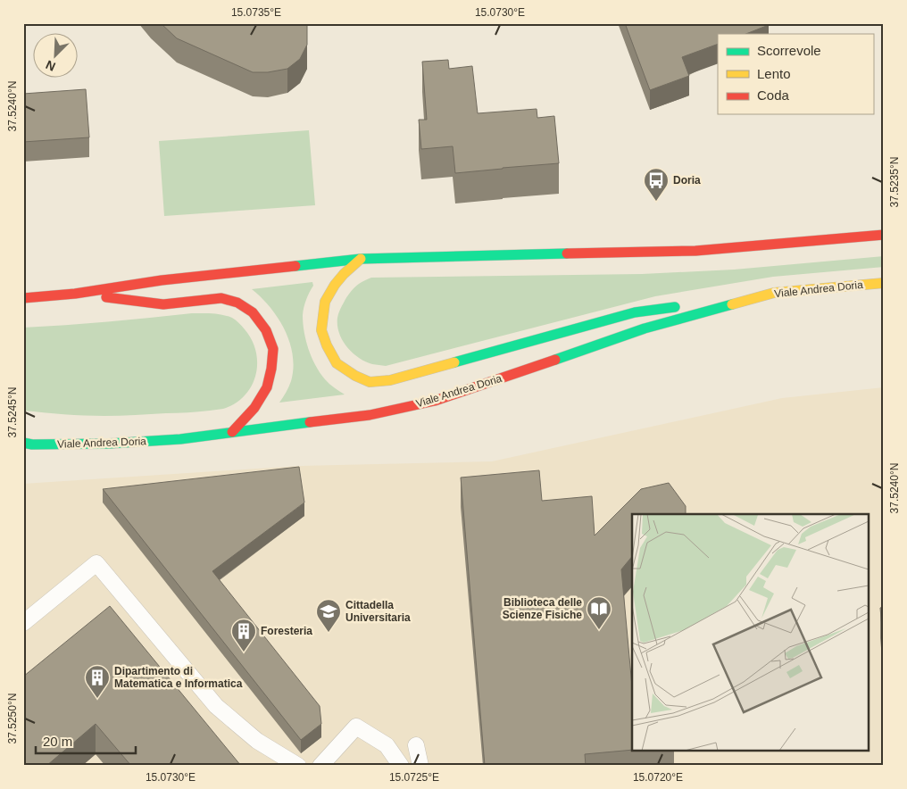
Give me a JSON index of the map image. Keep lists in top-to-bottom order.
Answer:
{
  "streets": {
    "main road": ["Viale Andrea Doria"]
  },
  "places": {
    "bus stop": ["Doria"],
    "library": ["Biblioteca delle Scienze Fisiche"],
    "school or university": ["Cittadella Universitaria"],
    "building": ["Foresteria", "Dipartimento di Matematica e Informatica"]
  },
  "legend": ["Scorrevole", "Lento", "Coda"],
  "scale_bar": "20 m",
  "north": "bottom left",
  "coordinates": [
    "15.0735°E",
    "15.0730°E",
    "37.5240°N",
    "37.5235°N",
    "37.5245°N",
    "37.5250°N",
    "15.0725°E",
    "15.0720°E"
  ]
}
